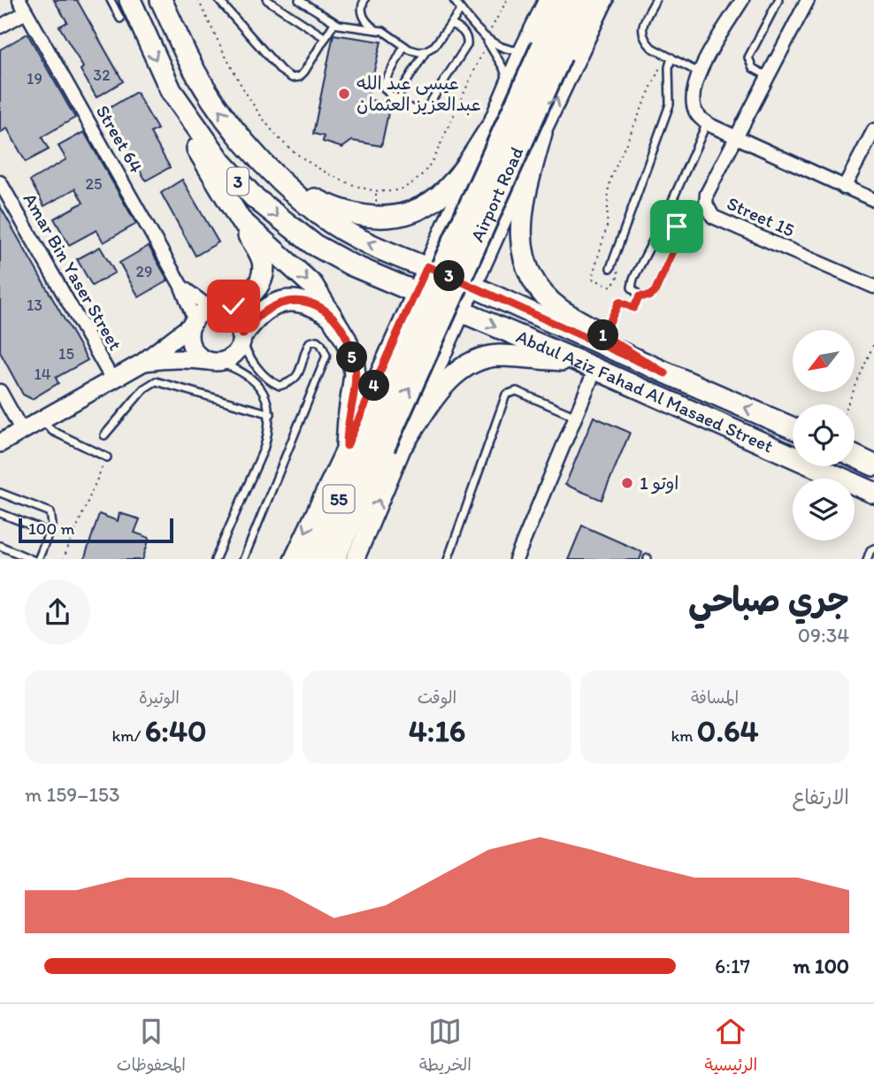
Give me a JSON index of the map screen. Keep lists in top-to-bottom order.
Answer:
{
  "streets": {
    "highway": ["Airport Road", "55"],
    "main road": ["3", "Abdul Aziz Fahad Al Masaed Street"],
    "street": ["Street 64", "Street 15", "Amar Bin Yaser Street"]
  },
  "crossings": [
    ["3", "Airport Road"],
    ["3", "Abdul Aziz Fahad Al Masaed Street"],
    ["Airport Road", "Abdul Aziz Fahad Al Masaed Street"]
  ],
  "places": ["عيسى عبد الله عبدالعزيز العثمان", "اوتو 1"],
  "house_numbers": [
    "32",
    "19",
    "25",
    "29",
    "13",
    "15",
    "14"
  ],
  "scale_bar": "100 m",
  "north": "bottom left",
  "page": {
    "pins": [
      "3",
      "1",
      "5",
      "4"
    ],
    "scale": "100 m",
    "heading": ["جري صباحي", "09:34"],
    "stats": [
      ["المسافة", "0.64 km"],
      ["الوقت", "4:16"],
      ["الوتيرة", "6:40 /km"]
    ],
    "chart": ["الارتفاع", "153–159 m"],
    "list": [
      {
        "name": "100 m",
        "note": "6:17"
      }
    ],
    "tabs": ["الرئيسية", "الخريطة", "المحفوظات"]
  }
}
